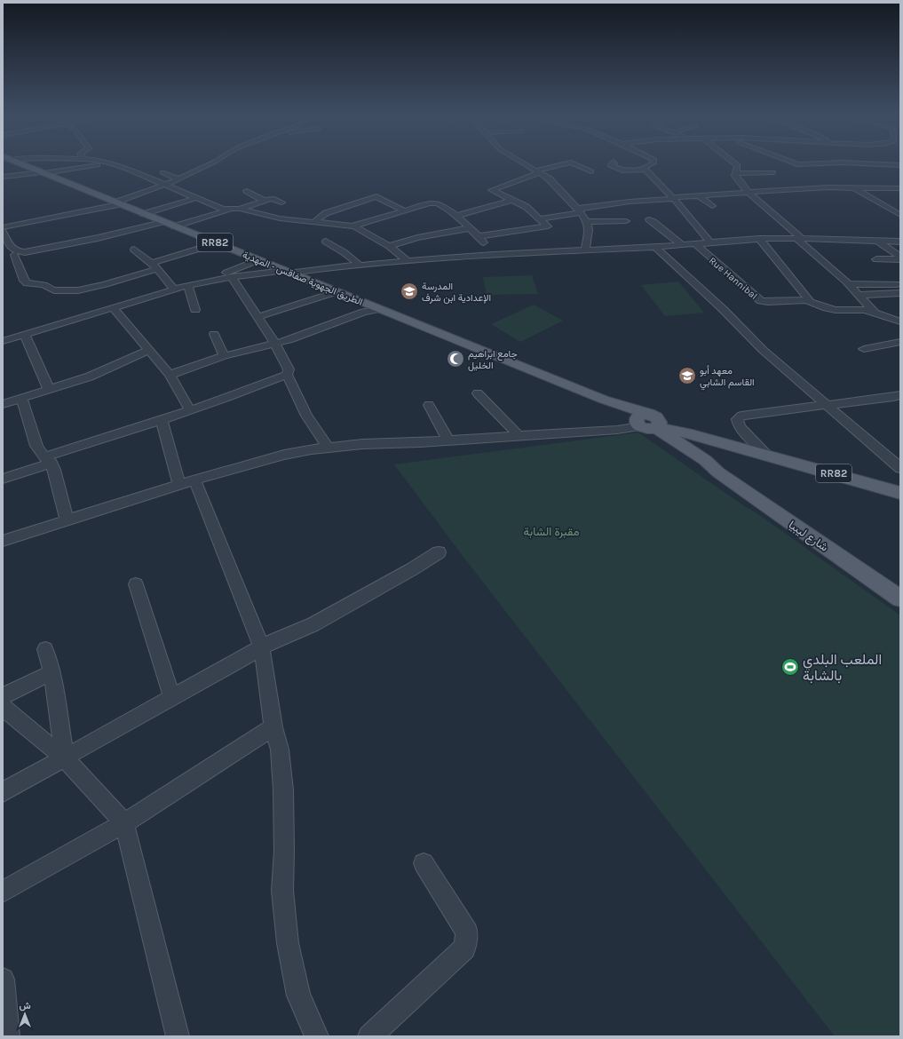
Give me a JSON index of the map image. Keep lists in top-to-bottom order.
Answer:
{
  "streets": {
    "main road": ["RR82", "الطريق الجهوية صفاقس - المهدية", "شارع ليبيا"],
    "street": ["Rue Hannibal"]
  },
  "crossings": [
    ["الطريق الجهوية صفاقس - المهدية", "شارع ليبيا"]
  ],
  "parks": ["مقبرة الشابة"],
  "places": {
    "school or university": ["المدرسة الإعدادية ابن شرف", "معهد أبو القاسم الشابي"],
    "mosque": ["جامع ابراهيم الخليل"],
    "sports": ["الملعب البلدي بالشابة"]
  },
  "north": "top"
}
